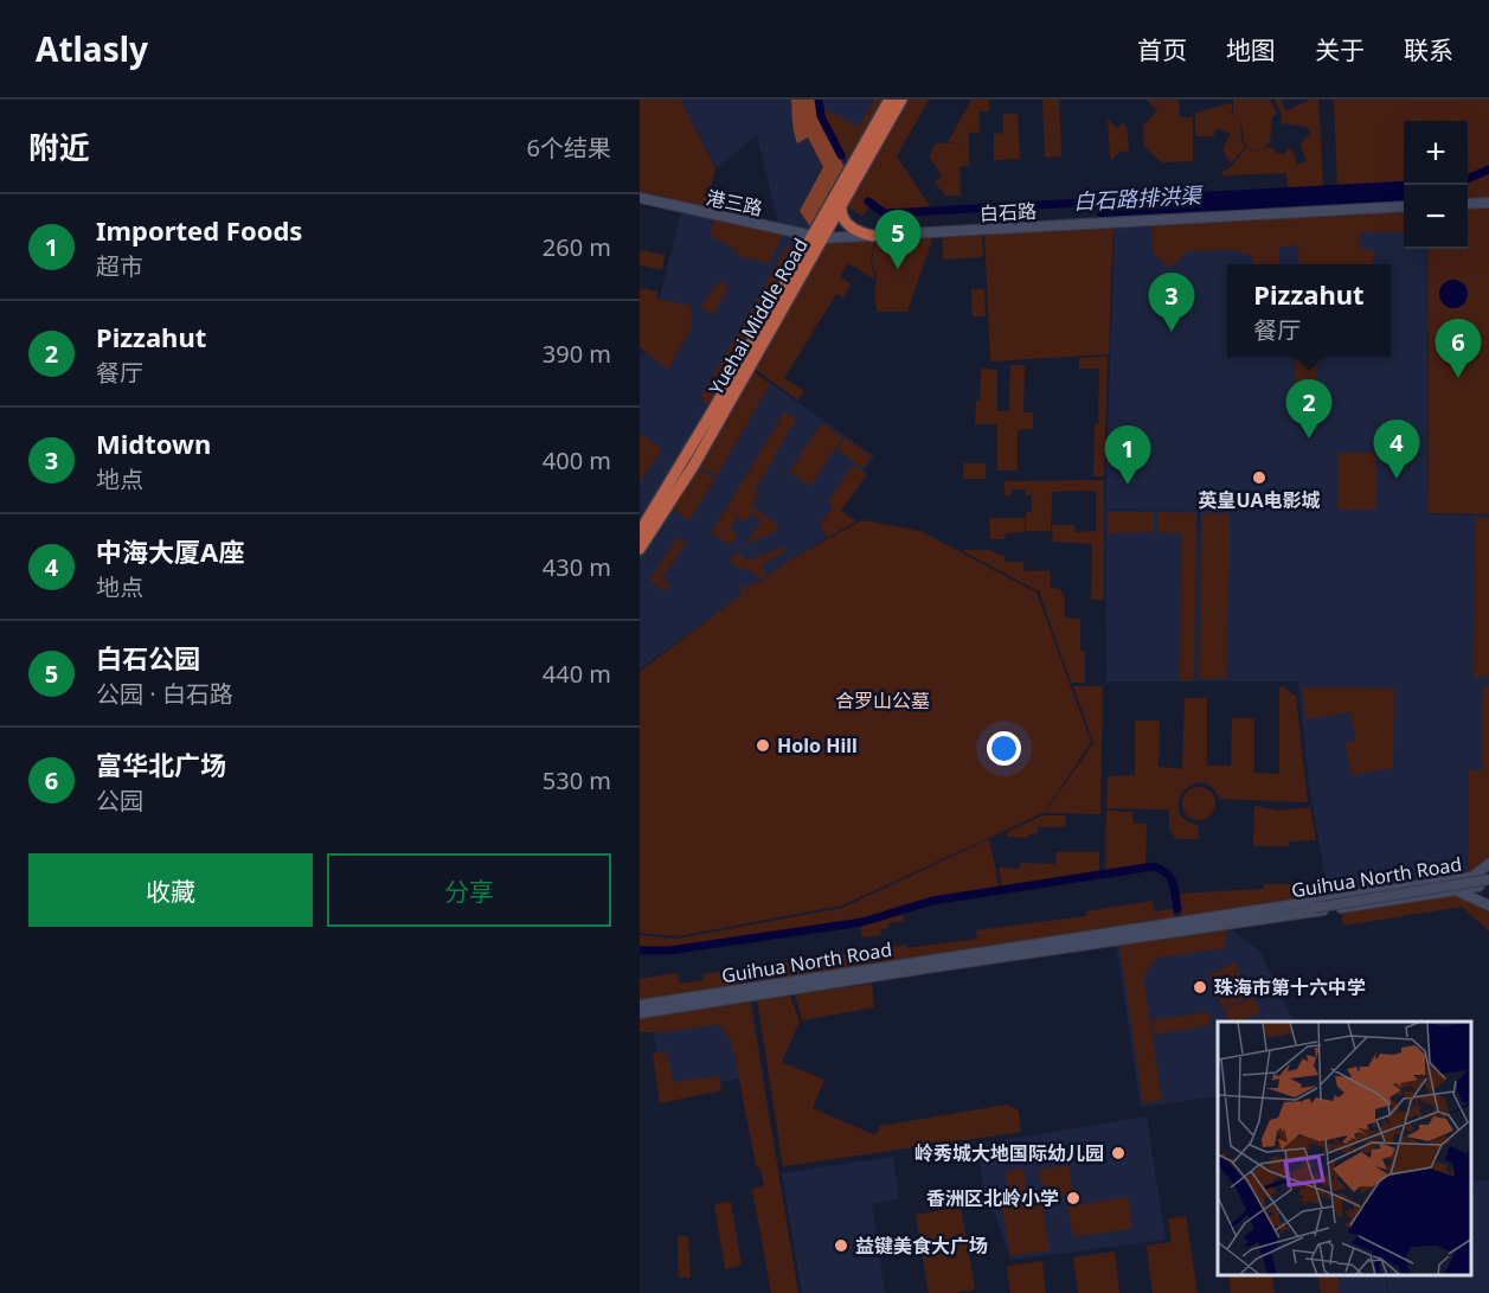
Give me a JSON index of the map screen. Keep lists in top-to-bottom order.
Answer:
{
  "streets": {
    "highway": ["Yuehai Middle Road"],
    "main road": ["港三路", "白石路", "Guihua North Road"]
  },
  "crossings": [
    ["港三路", "白石路"],
    ["港三路", "Yuehai Middle Road"],
    ["白石路", "Yuehai Middle Road"]
  ],
  "water": ["白石路排洪渠"],
  "parks": ["合罗山公墓"],
  "places": [
    "英皇UA电影城",
    "Holo Hill",
    "珠海市第十六中学",
    "岭秀城大地国际幼儿园",
    "香洲区北岭小学",
    "益键美食大广场"
  ],
  "page": {
    "header": "Atlasly",
    "nav": [
      "首页",
      "地图",
      "关于",
      "联系"
    ],
    "heading": ["附近", "6个结果"],
    "map_buttons": ["+", "−"],
    "list": [
      {
        "mark": "1",
        "name": "Imported Foods",
        "note": "超市",
        "value": "260 m"
      },
      {
        "mark": "2",
        "name": "Pizzahut",
        "note": "餐厅",
        "value": "390 m"
      },
      {
        "mark": "3",
        "name": "Midtown",
        "note": "地点",
        "value": "400 m"
      },
      {
        "mark": "4",
        "name": "中海大厦A座",
        "note": "地点",
        "value": "430 m"
      },
      {
        "mark": "5",
        "name": "白石公园",
        "note": "公园 · 白石路",
        "value": "440 m"
      },
      {
        "mark": "6",
        "name": "富华北广场",
        "note": "公园",
        "value": "530 m"
      }
    ],
    "pins": [
      "5",
      "3",
      "6",
      "2",
      "4",
      "1"
    ],
    "popup": ["Pizzahut", "餐厅"],
    "buttons": ["收藏", "分享"]
  }
}
